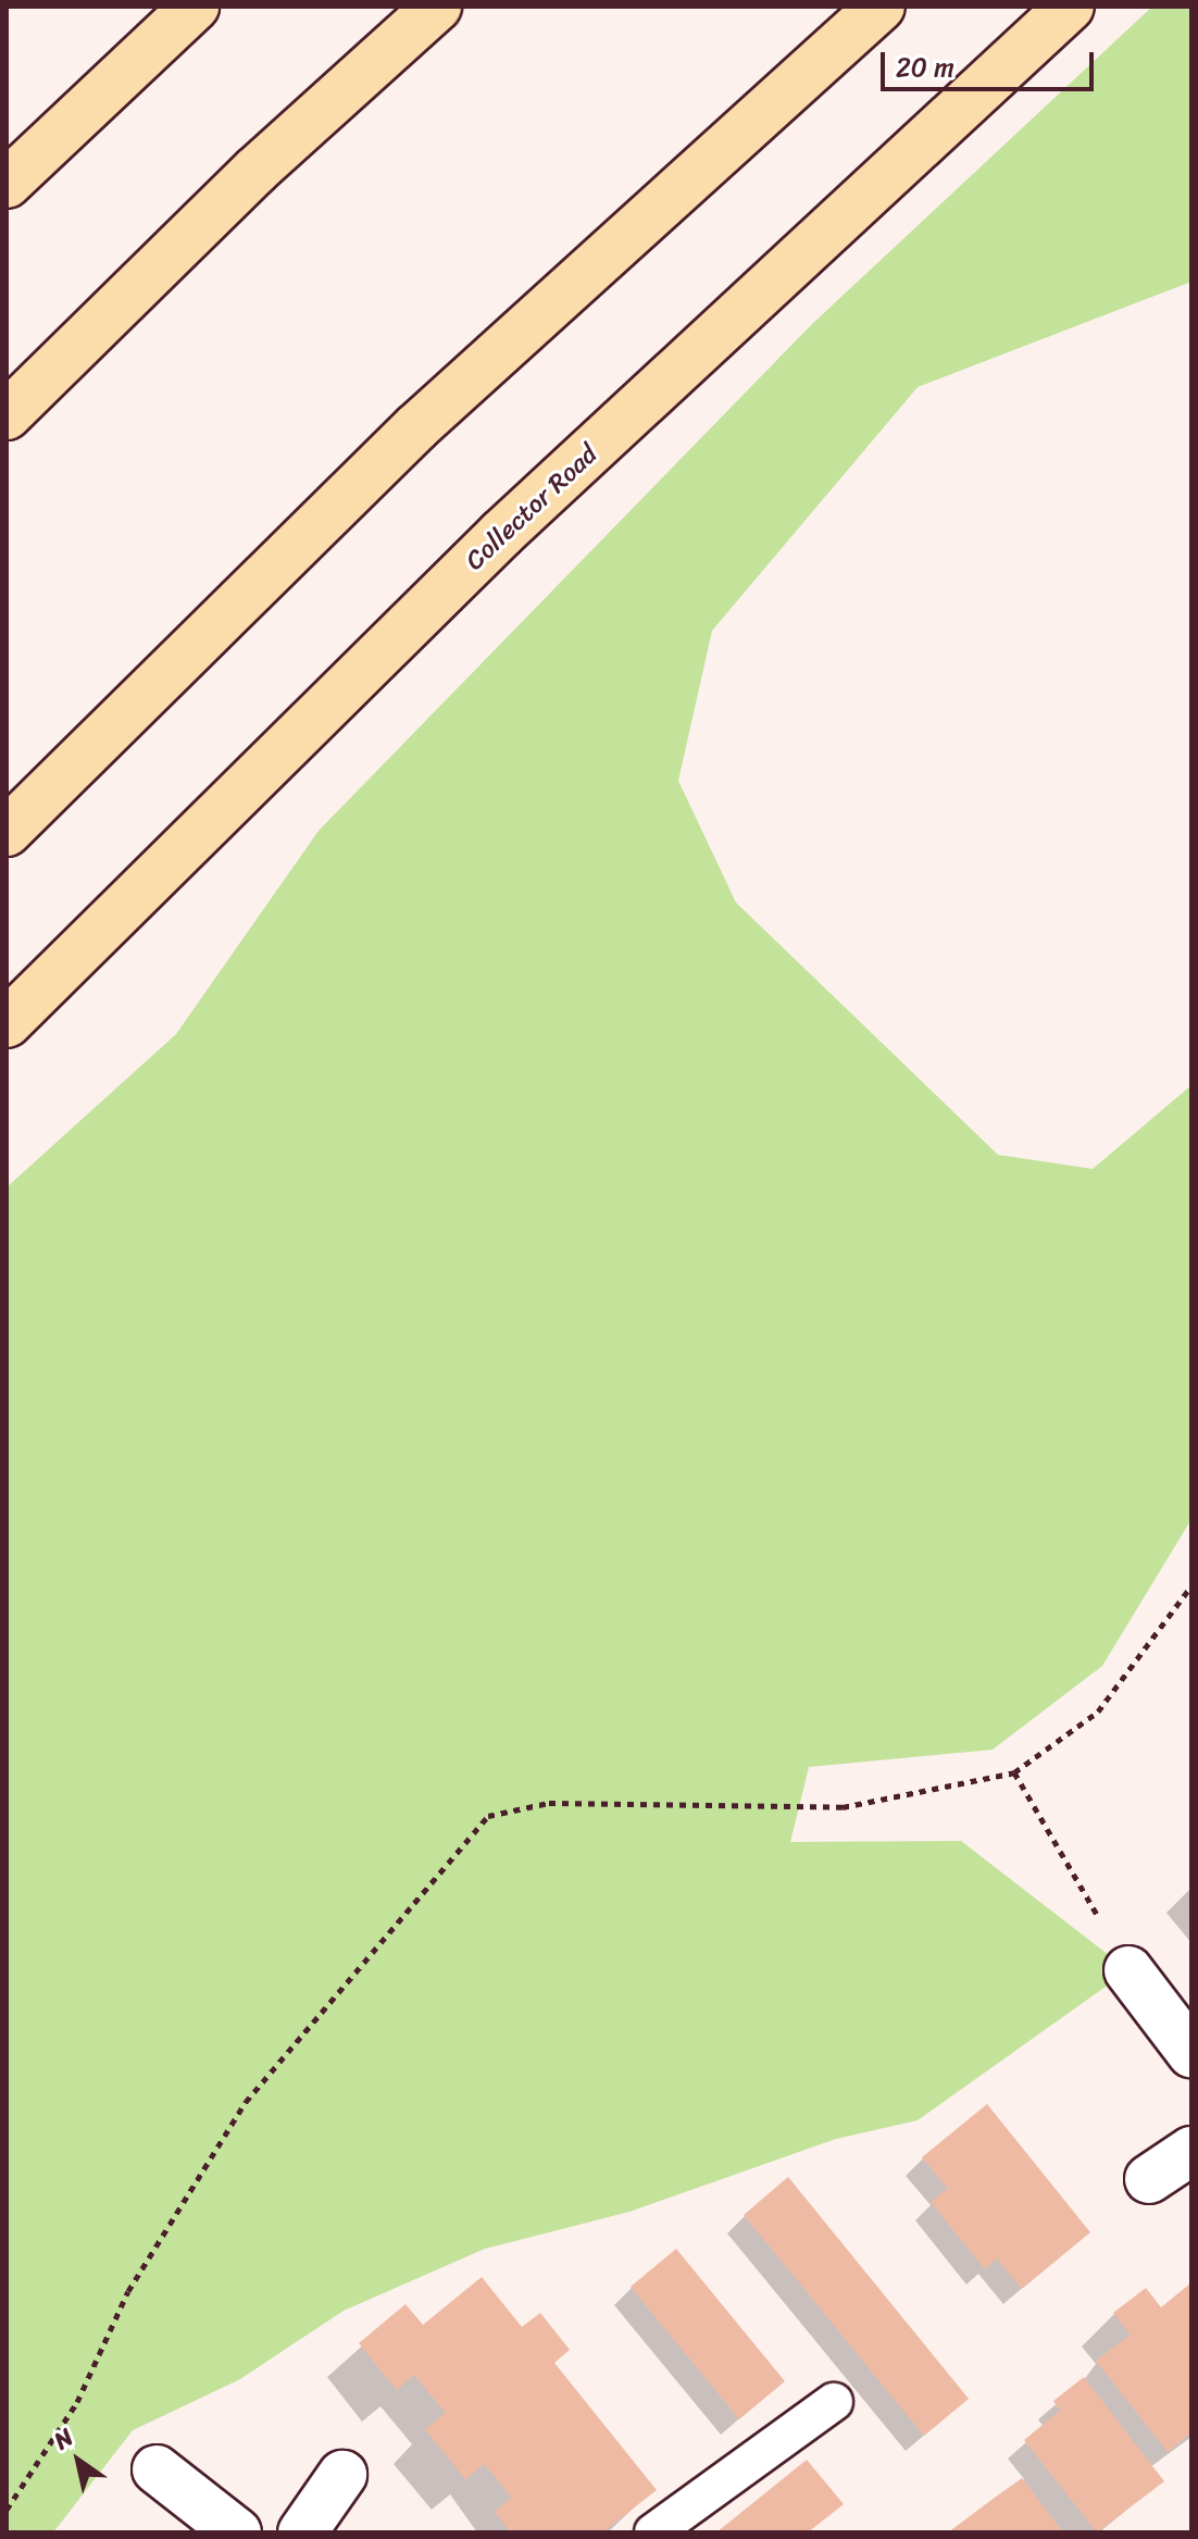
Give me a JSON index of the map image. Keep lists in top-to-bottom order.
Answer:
{
  "streets": {
    "highway": ["Collector Road"]
  },
  "scale_bar": "20 m",
  "north": "top left"
}
